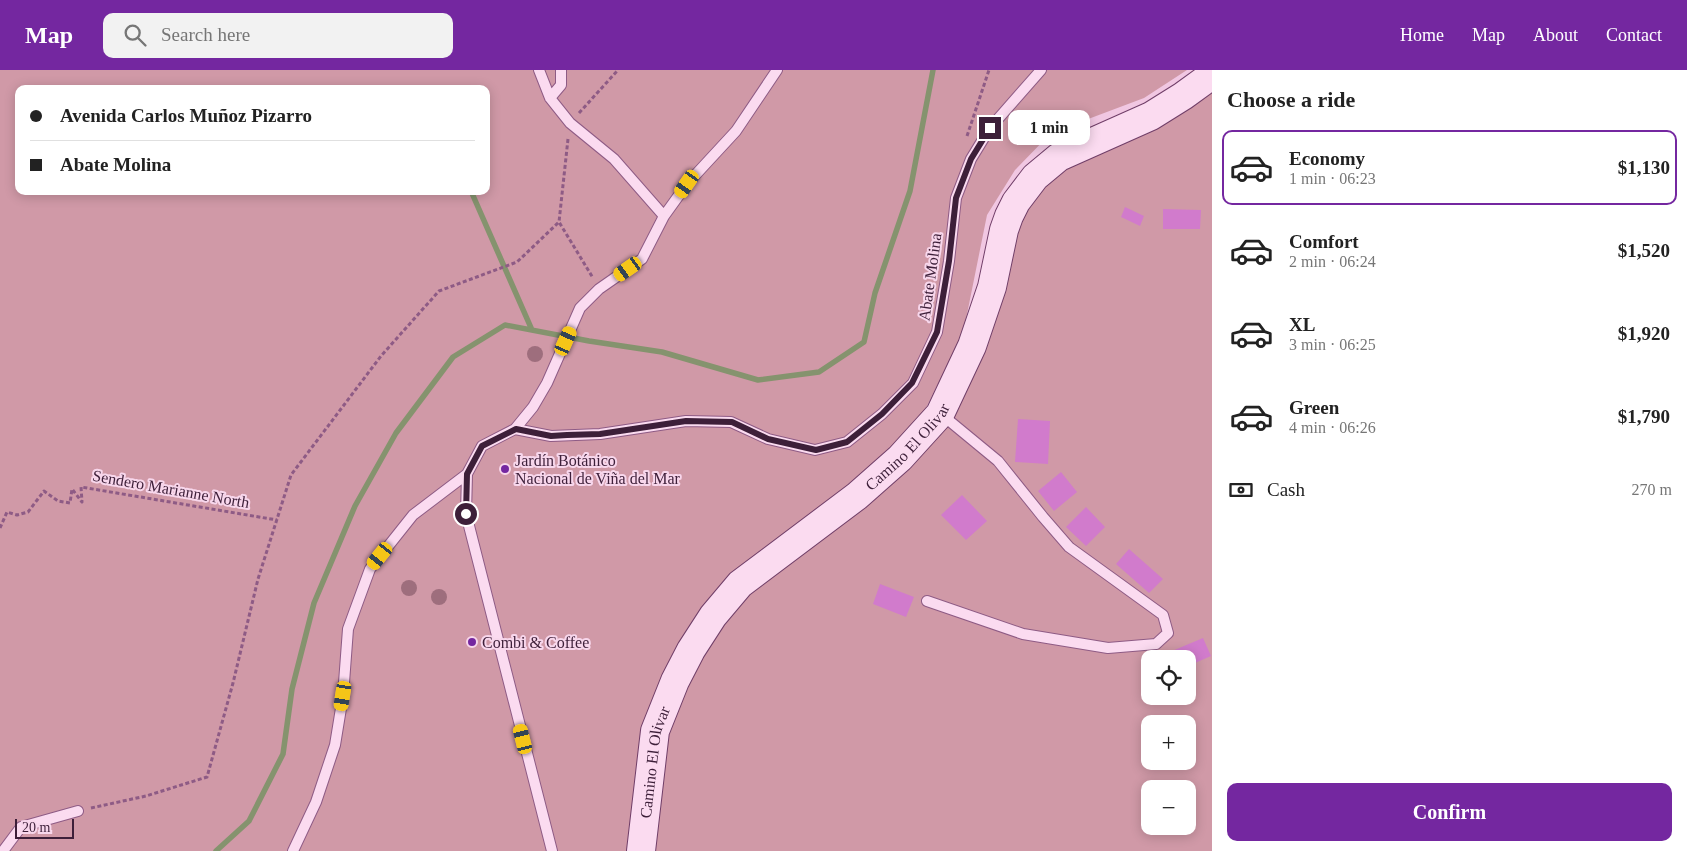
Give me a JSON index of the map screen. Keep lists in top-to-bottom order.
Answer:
{
  "streets": {
    "main road": ["Camino El Olivar"],
    "lane": ["Abate Molina"],
    "path": ["Sendero Marianne North"]
  },
  "places": ["Jardín Botánico Nacional de Viña del Mar", "Combi & Coffee"],
  "scale_bar": "20 m",
  "page": {
    "header": "Map",
    "search": "Search here",
    "nav": [
      "Home",
      "Map",
      "About",
      "Contact"
    ],
    "heading": "Choose a ride",
    "banner": ["Avenida Carlos Muñoz Pizarro", "Abate Molina"],
    "bubble": "1 min",
    "list": [
      {
        "name": "Economy",
        "note": "1 min · 06:23",
        "value": "$1,130"
      },
      {
        "name": "Comfort",
        "note": "2 min · 06:24",
        "value": "$1,520"
      },
      {
        "name": "XL",
        "note": "3 min · 06:25",
        "value": "$1,920"
      },
      {
        "name": "Green",
        "note": "4 min · 06:26",
        "value": "$1,790"
      }
    ],
    "pay": ["Cash", "270 m"],
    "map_buttons": ["+", "−"],
    "buttons": "Confirm",
    "scale": "20 m"
  }
}
